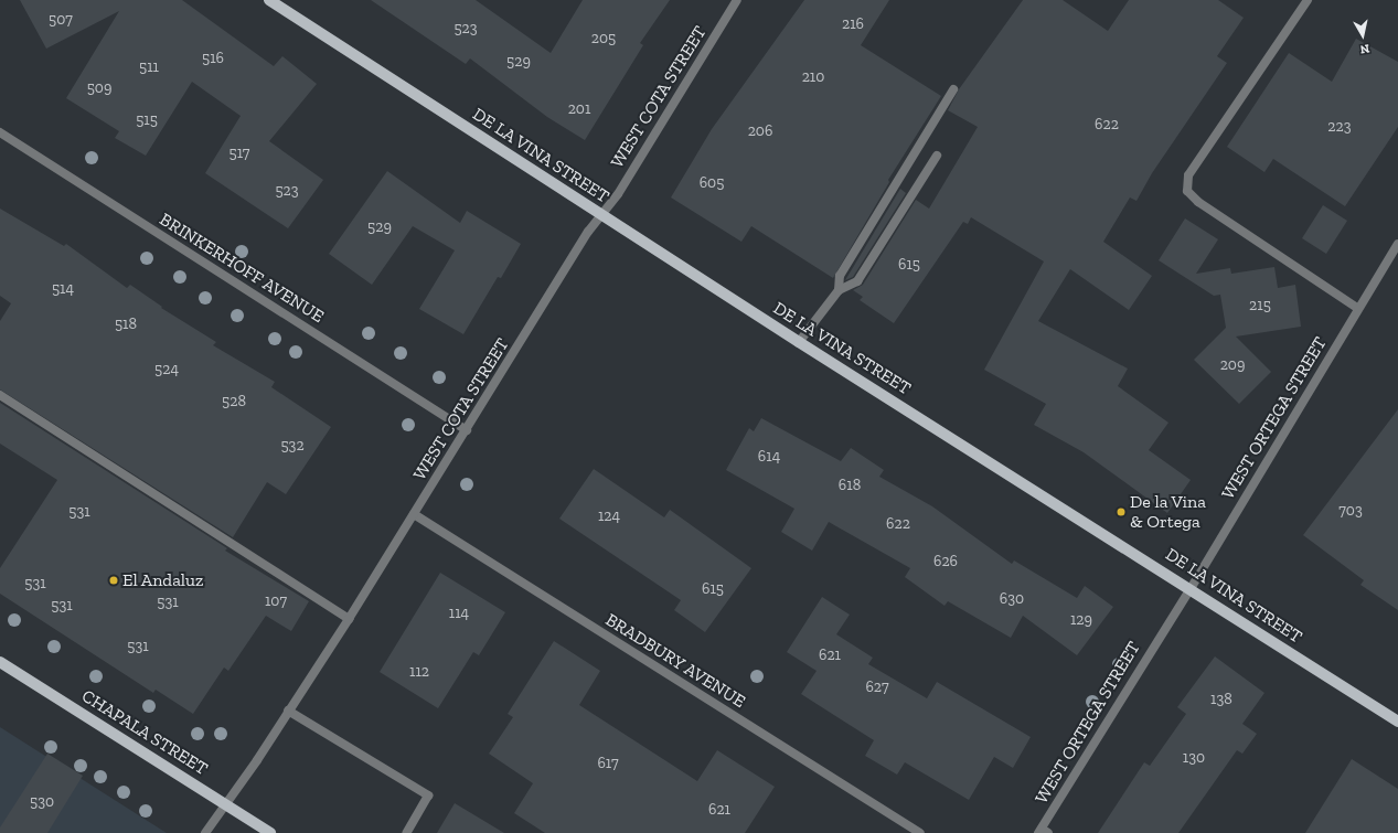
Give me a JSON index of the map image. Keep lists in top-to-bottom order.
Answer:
{
  "streets": {
    "main road": ["DE LA VINA STREET", "CHAPALA STREET"],
    "street": [
      "WEST COTA STREET",
      "BRINKERHOFF AVENUE",
      "WEST ORTEGA STREET",
      "BRADBURY AVENUE"
    ]
  },
  "crossings": [
    ["WEST COTA STREET", "DE LA VINA STREET"],
    ["WEST COTA STREET", "BRINKERHOFF AVENUE"],
    ["WEST COTA STREET", "BRADBURY AVENUE"],
    ["WEST COTA STREET", "CHAPALA STREET"],
    ["DE LA VINA STREET", "WEST ORTEGA STREET"]
  ],
  "places": ["De la Vina & Ortega", "El Andaluz"],
  "house_numbers": [
    "507",
    "216",
    "523",
    "205",
    "516",
    "529",
    "511",
    "210",
    "509",
    "201",
    "515",
    "622",
    "223",
    "206",
    "517",
    "605",
    "523",
    "529",
    "615",
    "514",
    "215",
    "518",
    "209",
    "524",
    "528",
    "532",
    "614",
    "618",
    "703",
    "531",
    "124",
    "622",
    "626",
    "531",
    "615",
    "630",
    "107",
    "531",
    "531",
    "114",
    "129",
    "531",
    "621",
    "112",
    "627",
    "138",
    "130",
    "617",
    "530",
    "621"
  ],
  "north": "bottom"
}
